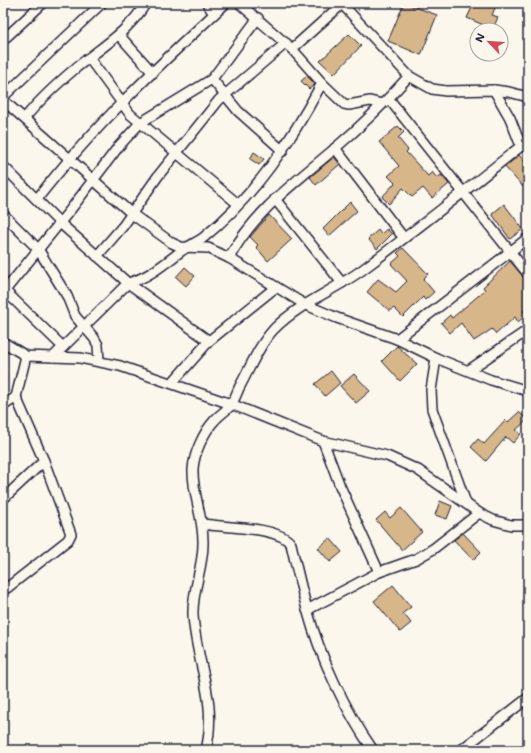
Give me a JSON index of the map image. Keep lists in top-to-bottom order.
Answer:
{
  "north": "top left"
}
